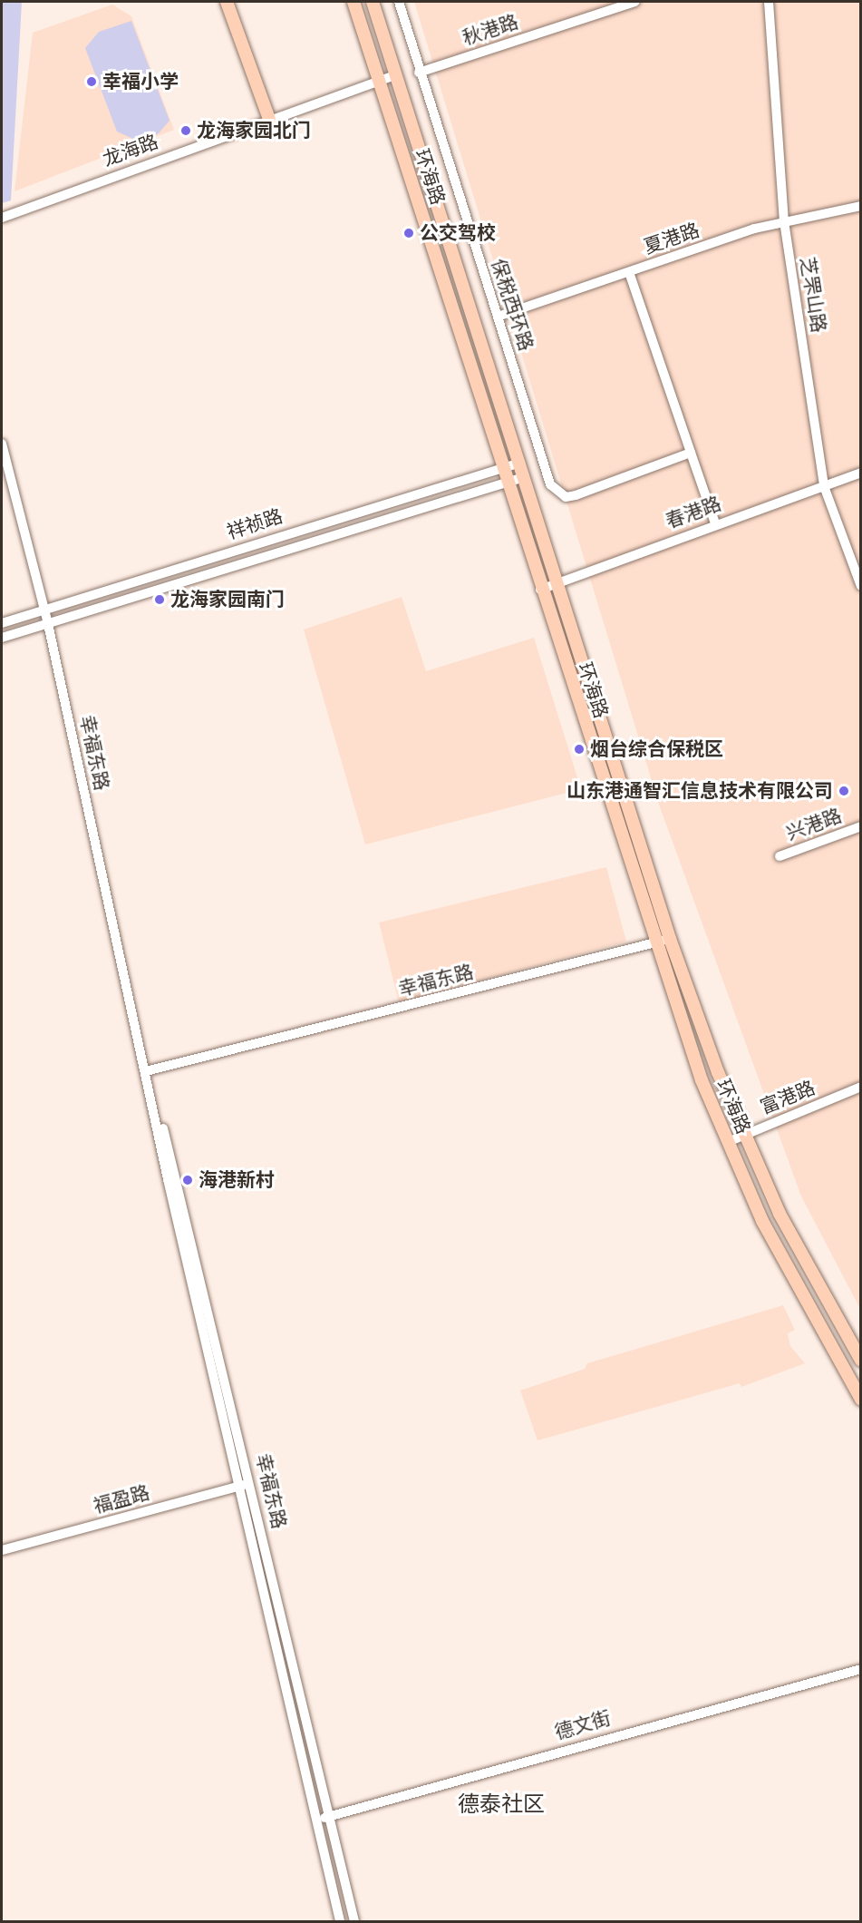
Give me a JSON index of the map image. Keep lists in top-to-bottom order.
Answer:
{
  "streets": {
    "main road": ["环海路"],
    "street": [
      "秋港路",
      "龙海路",
      "夏港路",
      "芝罘山路",
      "保税西环路",
      "春港路",
      "祥祯路",
      "幸福东路",
      "兴港路",
      "富港路",
      "福盈路",
      "德文街"
    ]
  },
  "crossings": [
    ["秋港路", "保税西环路"],
    ["龙海路", "环海路"],
    ["环海路", "春港路"],
    ["环海路", "祥祯路"],
    ["环海路", "幸福东路"],
    ["环海路", "富港路"],
    ["夏港路", "芝罘山路"],
    ["夏港路", "保税西环路"],
    ["芝罘山路", "春港路"],
    ["祥祯路", "幸福东路"],
    ["幸福东路", "福盈路"],
    ["幸福东路", "德文街"]
  ],
  "districts": ["德泰社区"],
  "places": [
    "幸福小学",
    "龙海家园北门",
    "公交驾校",
    "龙海家园南门",
    "烟台综合保税区",
    "山东港通智汇信息技术有限公司",
    "海港新村"
  ]
}
